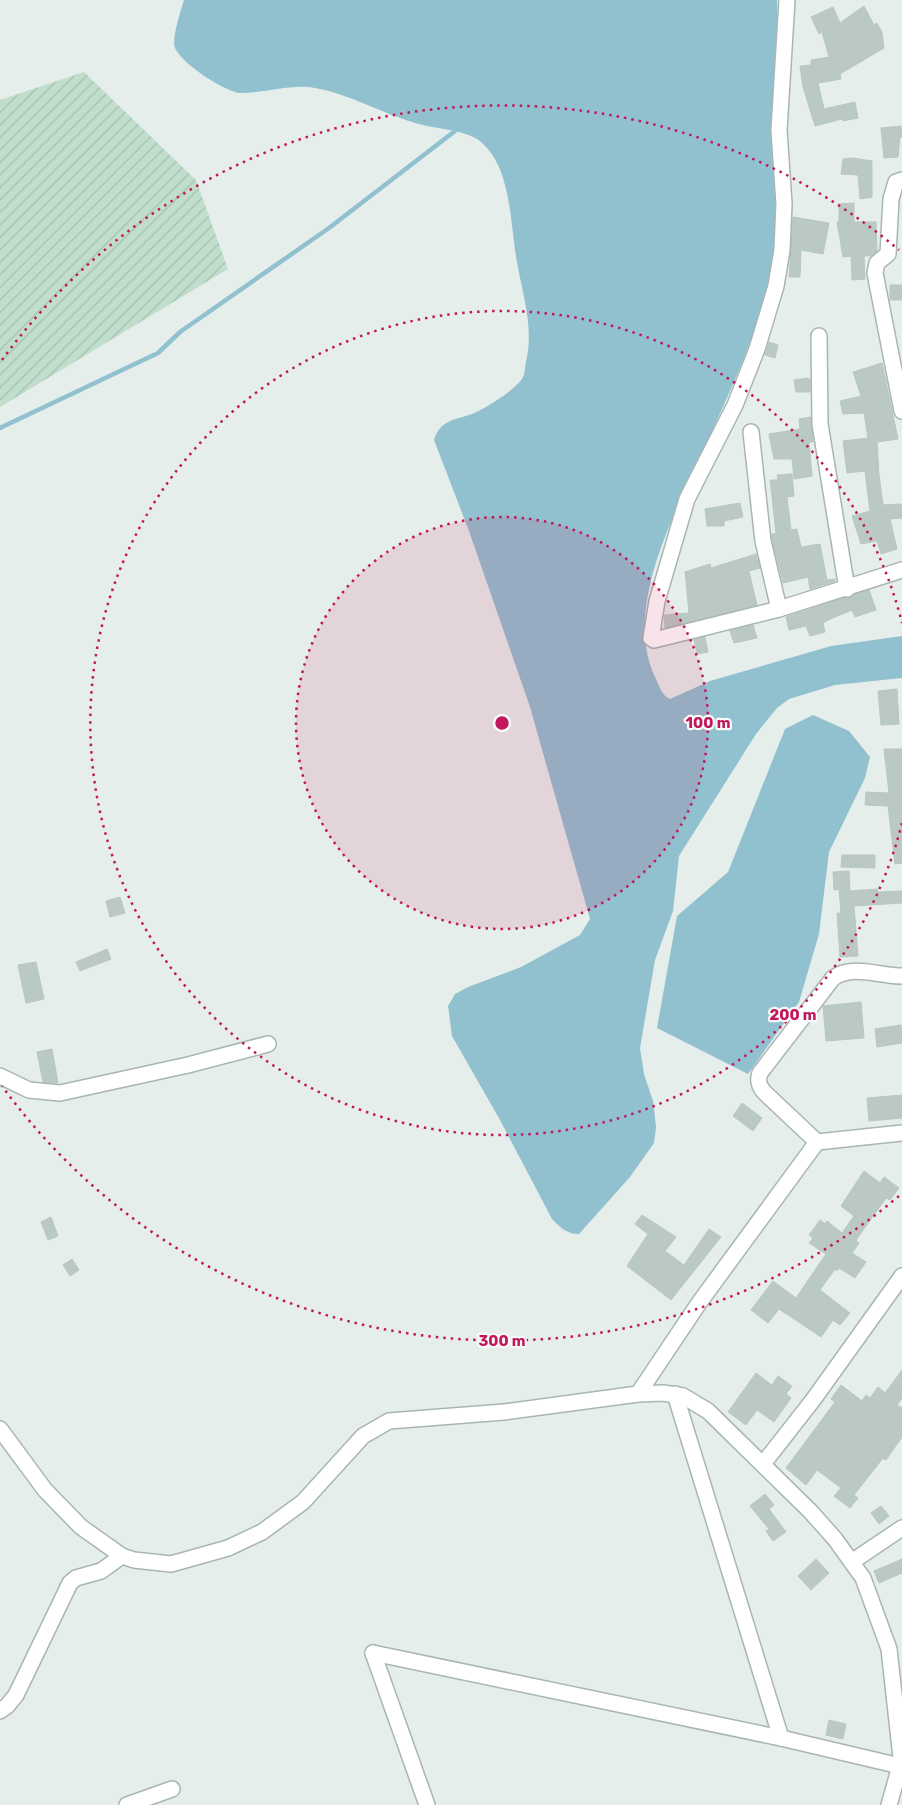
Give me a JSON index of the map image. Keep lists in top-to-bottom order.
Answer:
{
  "rings": ["100 m", "200 m", "300 m"]
}
